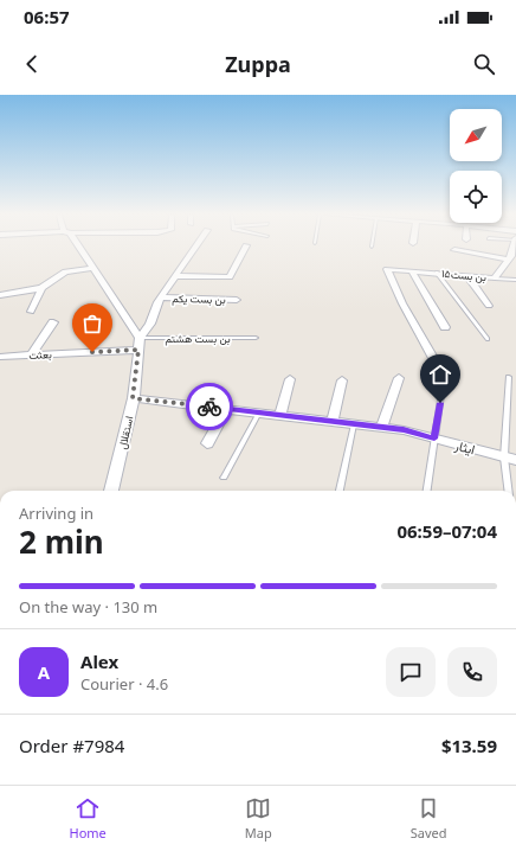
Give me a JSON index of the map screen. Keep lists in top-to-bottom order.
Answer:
{
  "streets": {
    "street": [
      "بن بست۱۵",
      "بن بست یکم",
      "بعثت",
      "استقلال",
      "ایثار"
    ],
    "lane": ["بن بست هشتم"]
  },
  "crossings": [
    ["بن بست هشتم", "استقلال"],
    ["بعثت", "استقلال"],
    ["استقلال", "ایثار"]
  ],
  "north": "bottom left",
  "page": {
    "status": "06:57",
    "header": "Zuppa",
    "heading": ["2 min", "Arriving in", "06:59–07:04"],
    "panel": [
      "Alex",
      "Courier · 4.6",
      "Order #7984",
      "$13.59"
    ],
    "bar": "On the way · 130 m",
    "round": "A",
    "tabs": ["Home", "Map", "Saved"]
  }
}
